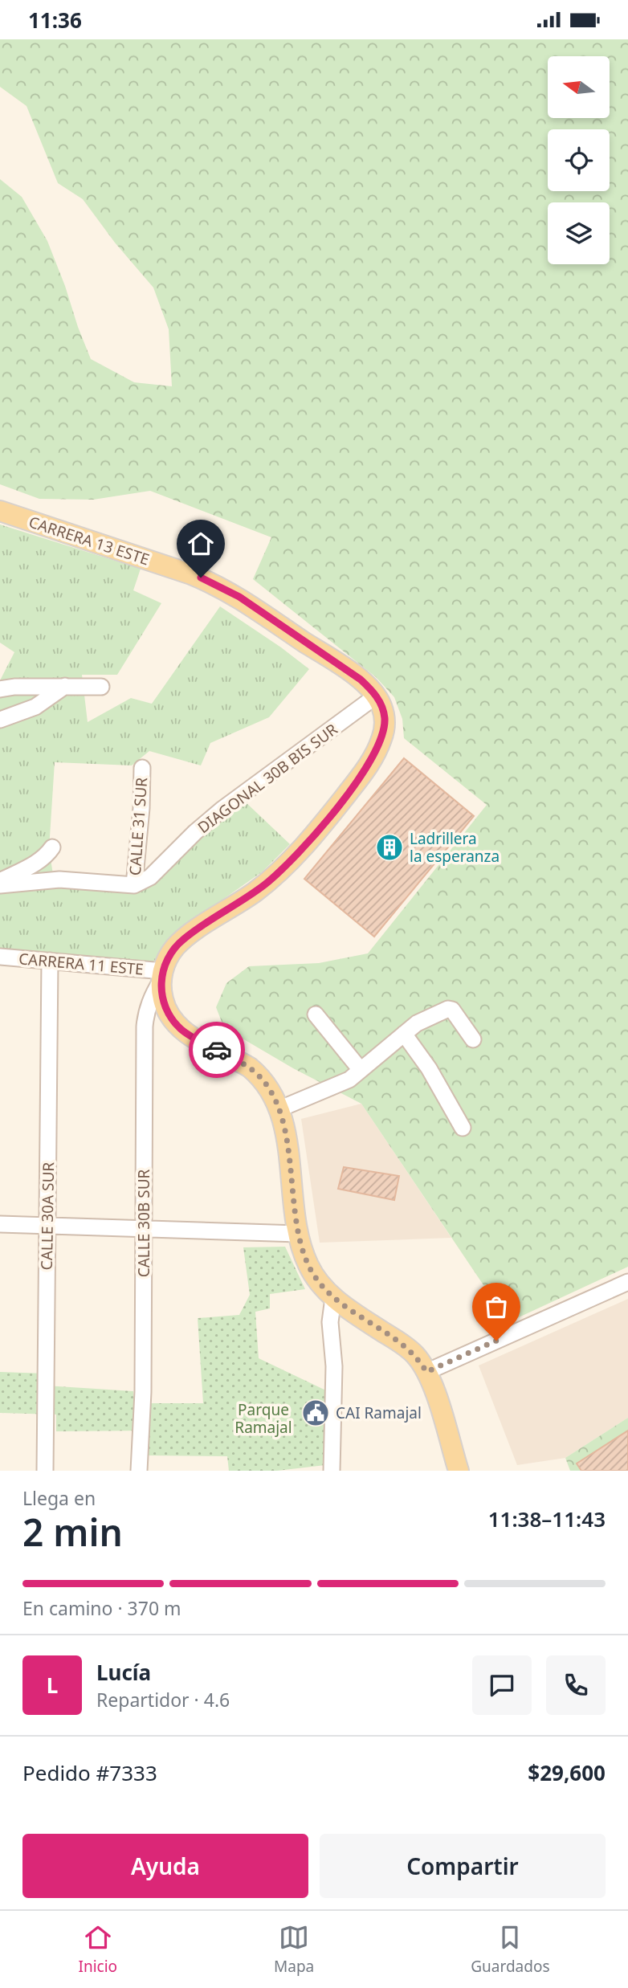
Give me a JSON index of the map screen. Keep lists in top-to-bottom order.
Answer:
{
  "streets": {
    "main road": ["CARRERA 13 ESTE"],
    "street": [
      "DIAGONAL 30B BIS SUR",
      "CALLE 31 SUR",
      "CARRERA 11 ESTE",
      "CALLE 30A SUR",
      "CALLE 30B SUR"
    ]
  },
  "crossings": [
    ["CARRERA 13 ESTE", "DIAGONAL 30B BIS SUR"],
    ["DIAGONAL 30B BIS SUR", "CALLE 31 SUR"],
    ["CARRERA 11 ESTE", "CALLE 30A SUR"],
    ["CARRERA 11 ESTE", "CALLE 30B SUR"]
  ],
  "parks": ["Parque Ramajal"],
  "places": {
    "building": ["Ladrillera la esperanza"],
    "public building": ["CAI Ramajal"]
  },
  "north": "left",
  "page": {
    "status": "11:36",
    "heading": ["2 min", "Llega en", "11:38–11:43"],
    "panel": [
      "Lucía",
      "Repartidor · 4.6",
      "Pedido #7333",
      "$29,600"
    ],
    "bar": "En camino · 370 m",
    "round": "L",
    "buttons": ["Ayuda", "Compartir"],
    "tabs": ["Inicio", "Mapa", "Guardados"]
  }
}
